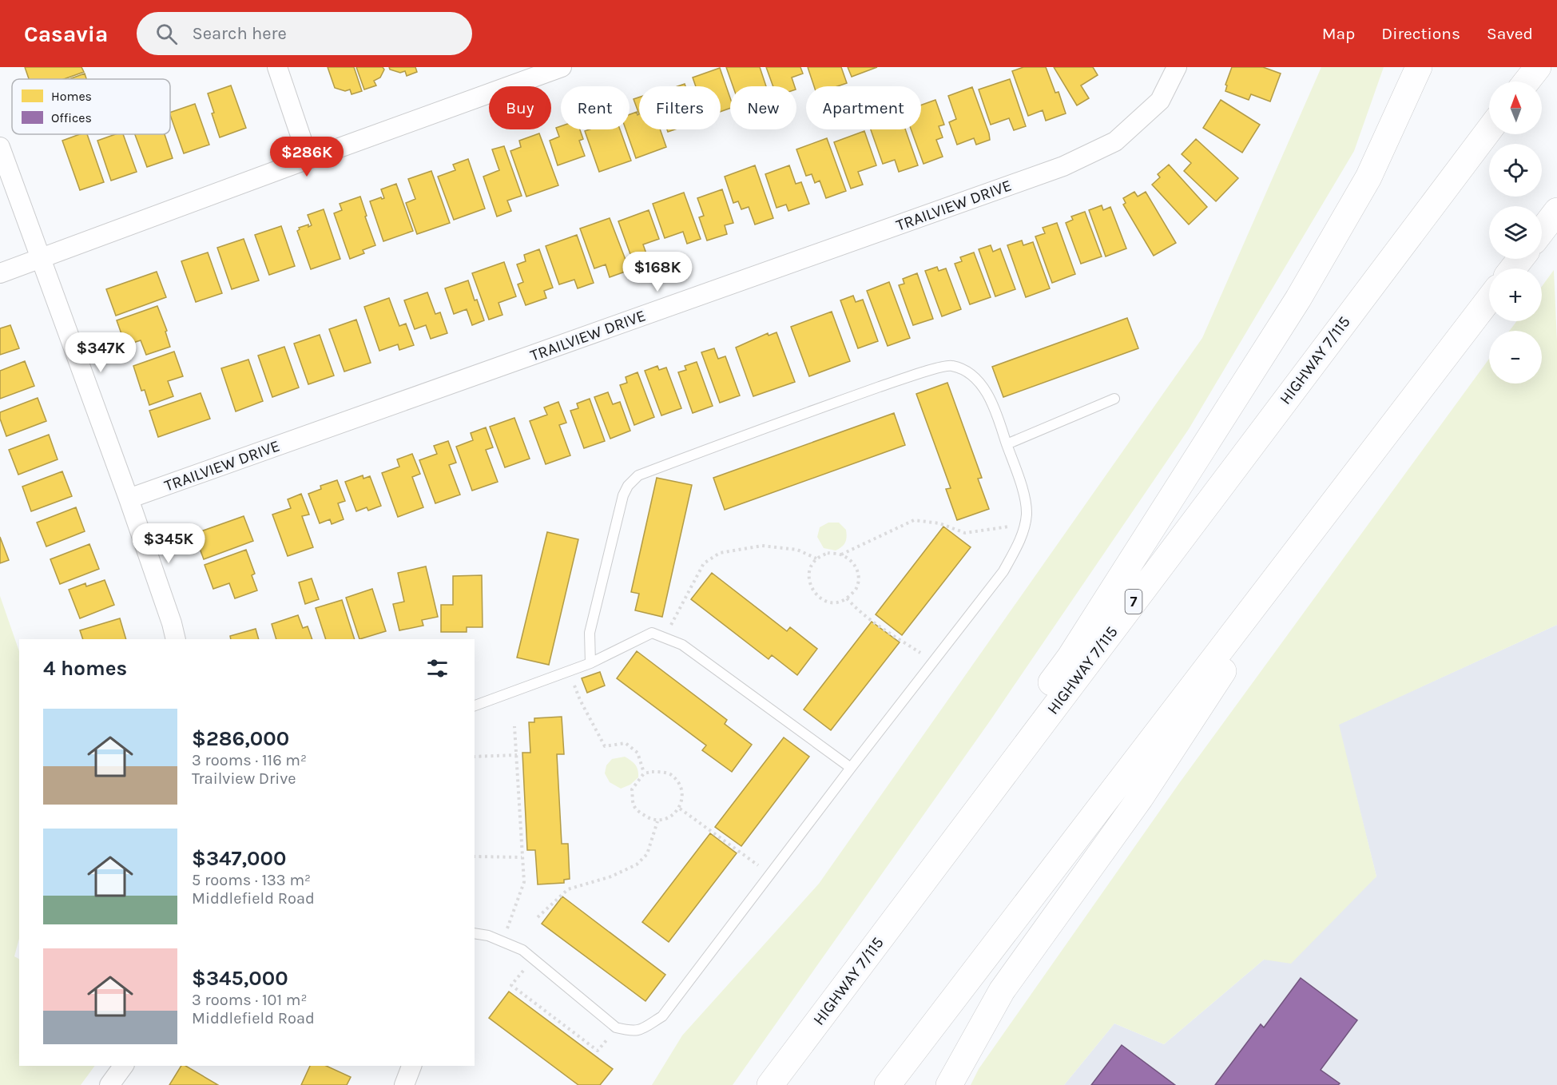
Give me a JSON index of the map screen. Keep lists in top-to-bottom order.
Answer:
{
  "streets": {
    "highway": ["HIGHWAY 7/115", "7"],
    "street": ["TRAILVIEW DRIVE"]
  },
  "legend": ["Homes", "Offices"],
  "north": "top",
  "page": {
    "header": "Casavia",
    "search": "Search here",
    "nav": ["Map", "Directions", "Saved"],
    "map_buttons": ["+", "−"],
    "chip": [
      "Buy",
      "Rent",
      "Filters",
      "New",
      "Apartment"
    ],
    "price": [
      "$286K",
      "$168K",
      "$347K",
      "$345K"
    ],
    "heading": "4 homes",
    "list": [
      {
        "name": "$286,000",
        "note": "3 rooms · 116 m² · Trailview Drive"
      },
      {
        "name": "$347,000",
        "note": "5 rooms · 133 m² · Middlefield Road"
      },
      {
        "name": "$345,000",
        "note": "3 rooms · 101 m² · Middlefield Road"
      }
    ]
  }
}
